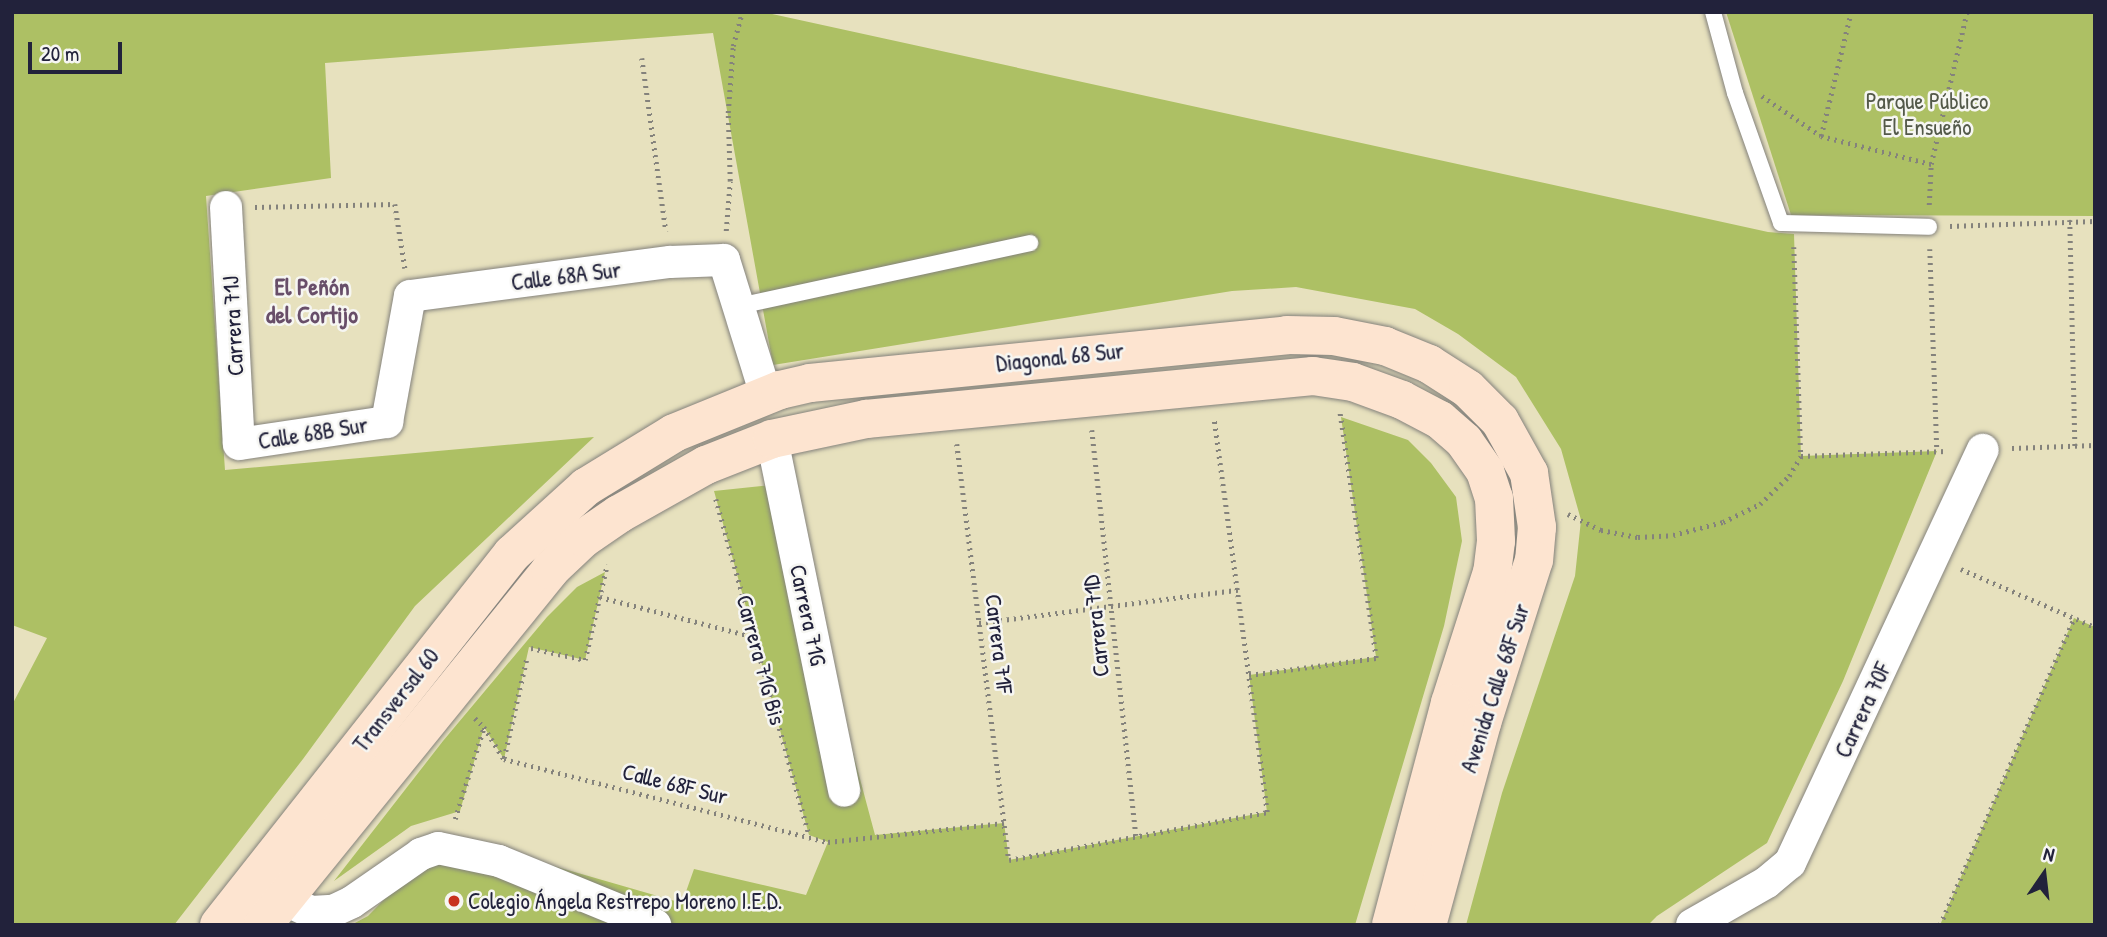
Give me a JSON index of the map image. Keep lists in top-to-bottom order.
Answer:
{
  "streets": {
    "street": [
      "Calle 68A Sur",
      "Carrera 71J",
      "Diagonal 68 Sur",
      "Calle 68B Sur",
      "Carrera 71G",
      "Avenida Calle 68F Sur",
      "Transversal 60",
      "Carrera 70F"
    ],
    "path": [
      "Carrera 71D",
      "Carrera 71F",
      "Carrera 71G Bis",
      "Calle 68F Sur"
    ]
  },
  "crossings": [
    ["Calle 68A Sur", "Calle 68B Sur"],
    ["Carrera 71J", "Calle 68B Sur"],
    ["Diagonal 68 Sur", "Carrera 71G"],
    ["Diagonal 68 Sur", "Avenida Calle 68F Sur"],
    ["Diagonal 68 Sur", "Transversal 60"],
    ["Carrera 71D", "Carrera 71F"],
    ["Carrera 71F", "Calle 68F Sur"],
    ["Carrera 71G Bis", "Calle 68F Sur"]
  ],
  "districts": ["El Peñón del Cortijo"],
  "parks": ["Parque Público El Ensueño"],
  "places": ["Colegio Ángela Restrepo Moreno I.E.D."],
  "scale_bar": "20 m",
  "north": "top"
}
